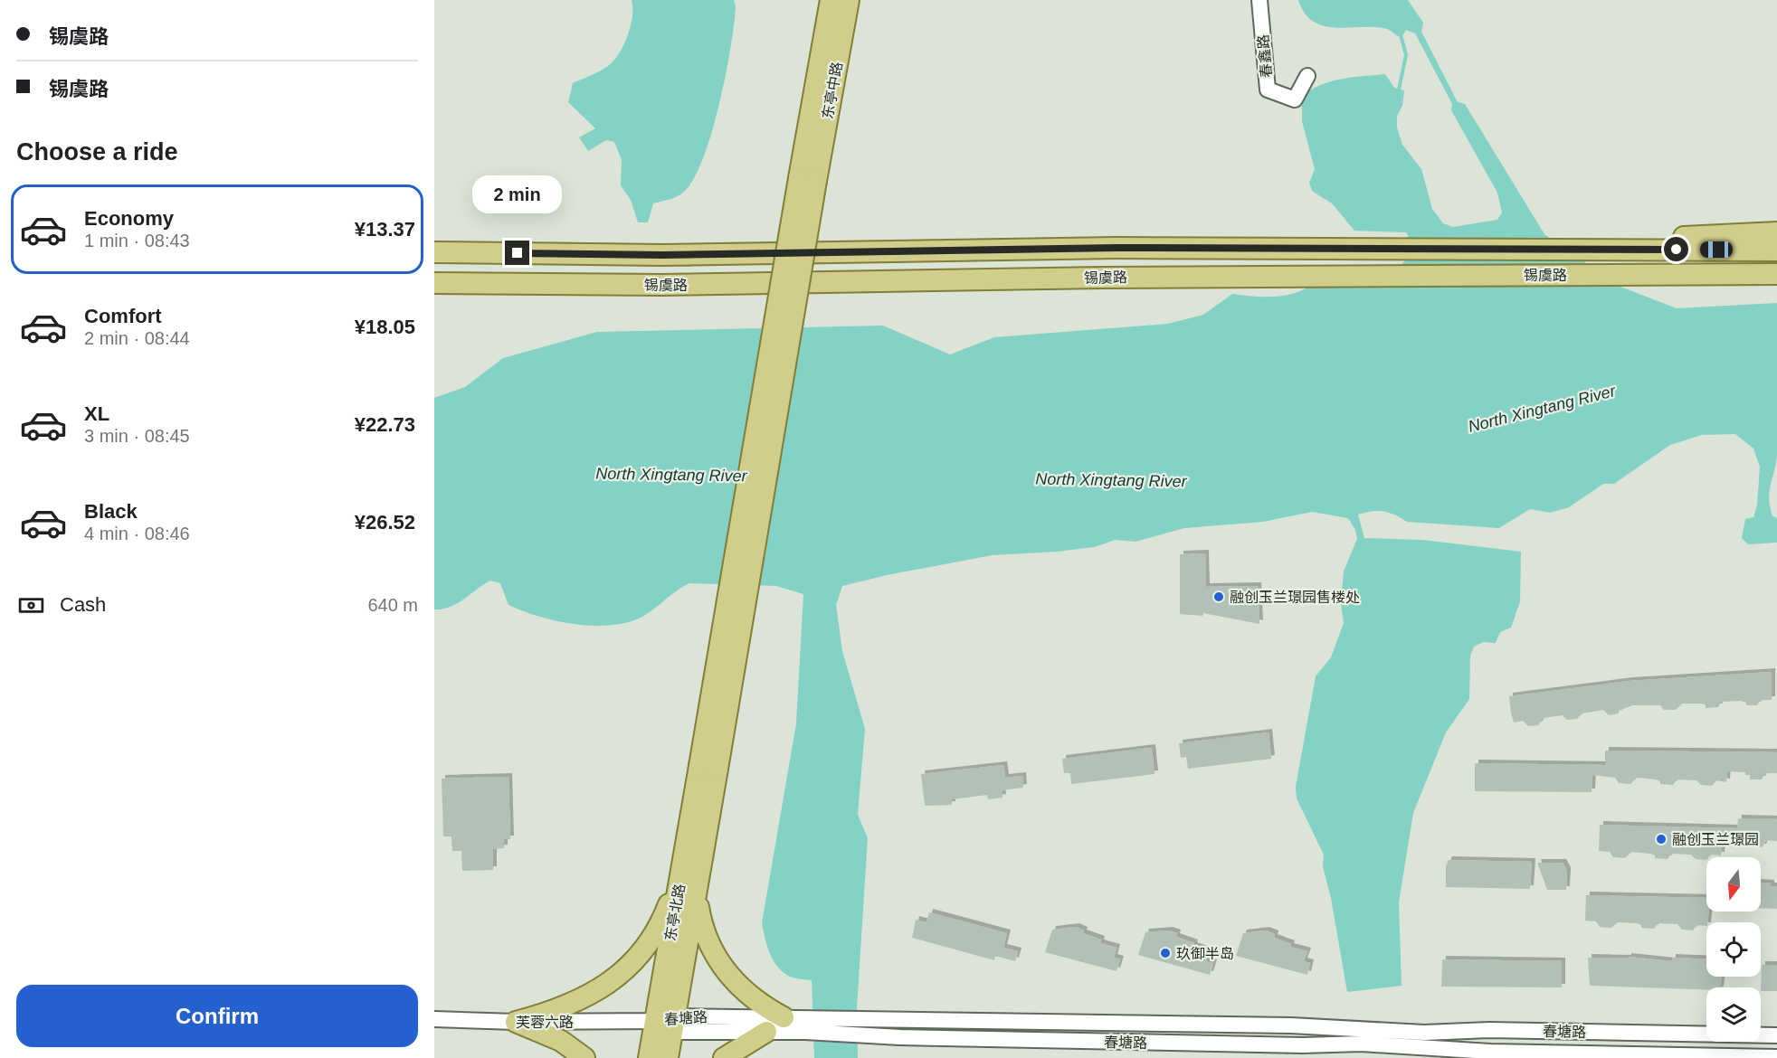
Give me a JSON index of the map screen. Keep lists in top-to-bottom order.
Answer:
{
  "streets": {
    "main road": ["东亭中路", "锡虞路", "东亭北路"],
    "street": ["春鑫路", "春塘路", "芙蓉六路"]
  },
  "crossings": [
    ["东亭北路", "春塘路"],
    ["东亭北路", "芙蓉六路"],
    ["春塘路", "芙蓉六路"]
  ],
  "water": ["North Xingtang River"],
  "places": ["融创玉兰璟园售楼处", "融创玉兰璟园", "玖御半岛"],
  "north": "bottom",
  "page": {
    "banner": ["锡虞路", "锡虞路"],
    "heading": "Choose a ride",
    "bubble": "2 min",
    "list": [
      {
        "name": "Economy",
        "note": "1 min · 08:43",
        "value": "¥13.37"
      },
      {
        "name": "Comfort",
        "note": "2 min · 08:44",
        "value": "¥18.05"
      },
      {
        "name": "XL",
        "note": "3 min · 08:45",
        "value": "¥22.73"
      },
      {
        "name": "Black",
        "note": "4 min · 08:46",
        "value": "¥26.52"
      }
    ],
    "pay": ["Cash", "640 m"],
    "buttons": "Confirm"
  }
}
